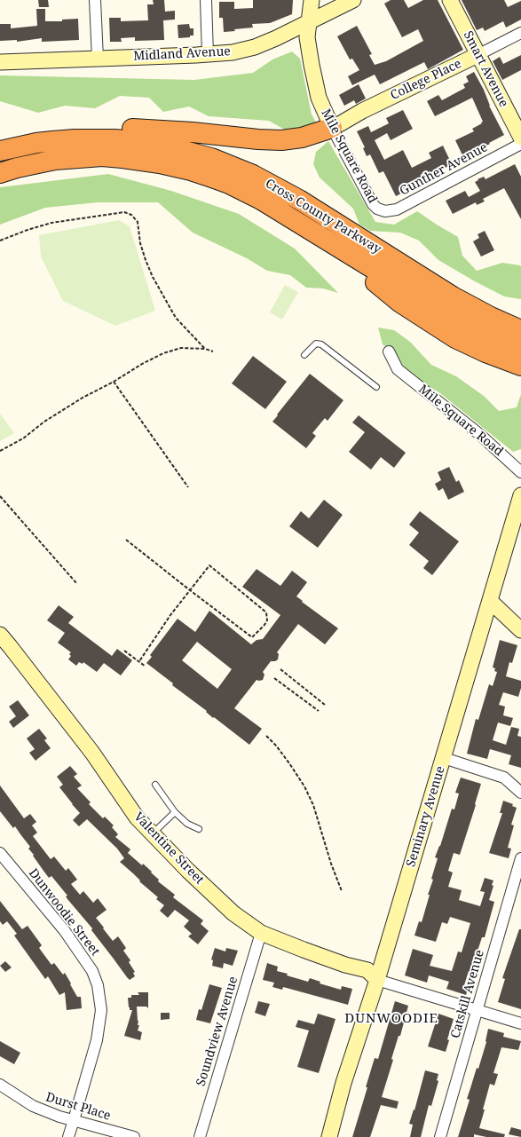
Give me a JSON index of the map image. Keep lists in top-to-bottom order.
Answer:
{
  "streets": {
    "highway": ["Cross County Parkway"],
    "street": [
      "Midland Avenue",
      "Smart Avenue",
      "College Place",
      "Mile Square Road",
      "Gunther Avenue",
      "Seminary Avenue",
      "Valentine Street",
      "Dunwoodie Street",
      "Catskill Avenue",
      "Soundview Avenue",
      "Durst Place"
    ]
  },
  "crossings": [
    ["Midland Avenue", "Mile Square Road"],
    ["Smart Avenue", "College Place"],
    ["College Place", "Mile Square Road"],
    ["Mile Square Road", "Gunther Avenue"],
    ["Seminary Avenue", "Valentine Street"],
    ["Valentine Street", "Soundview Avenue"],
    ["Dunwoodie Street", "Durst Place"]
  ],
  "districts": ["DUNWOODIE"]
}
